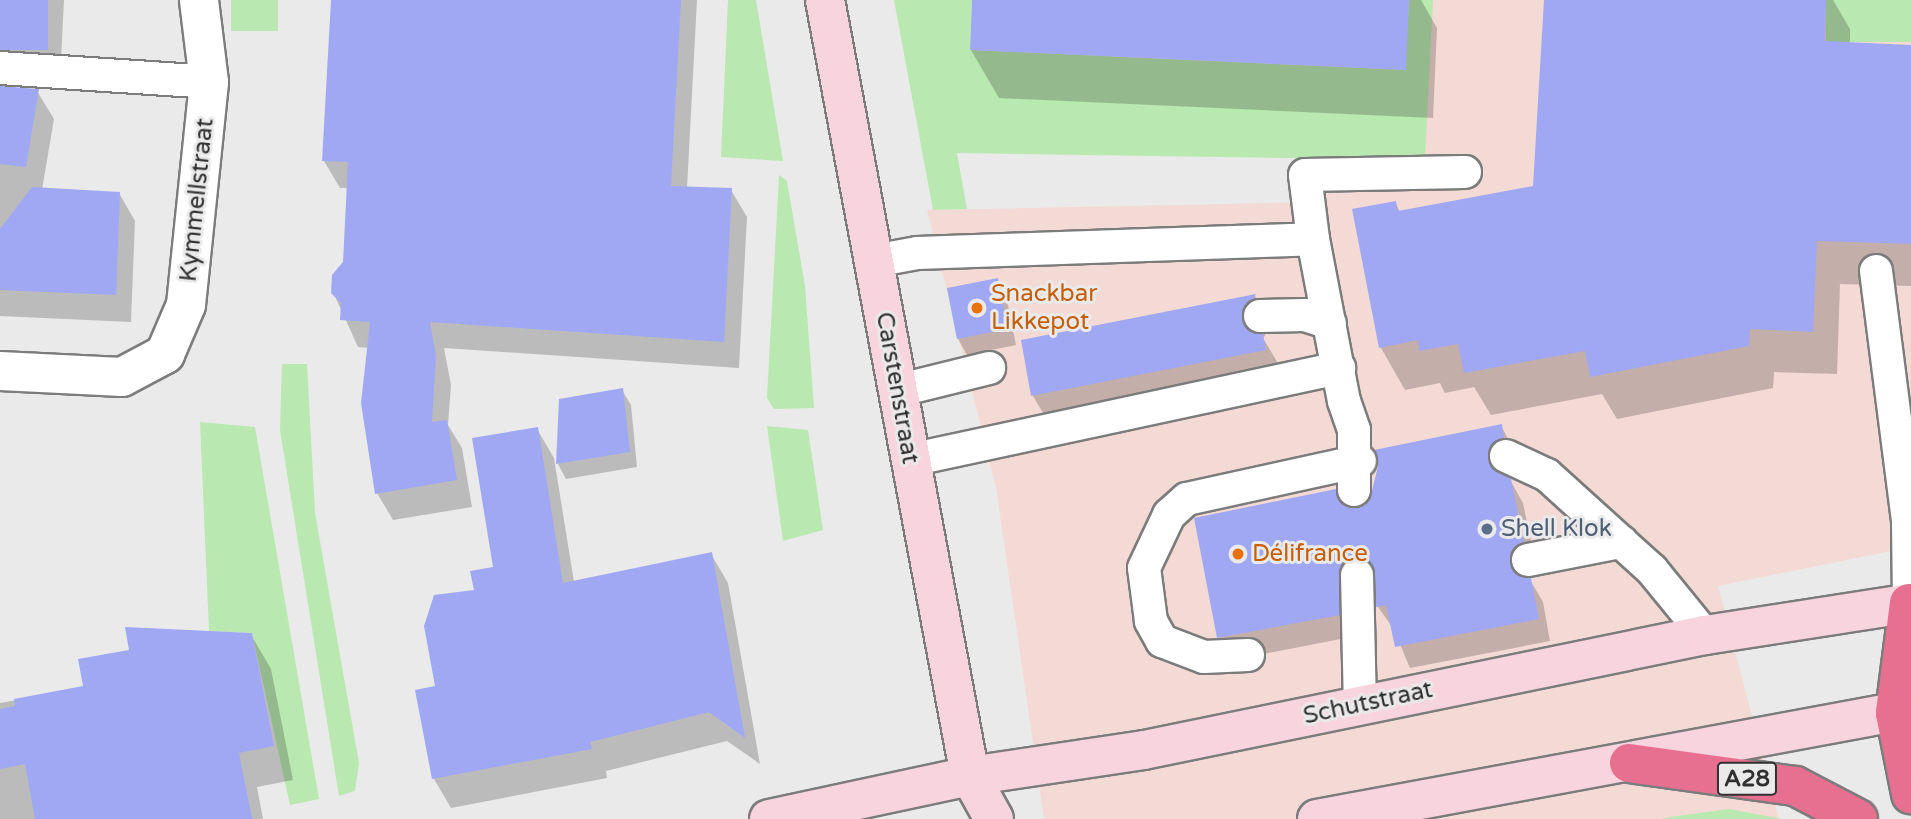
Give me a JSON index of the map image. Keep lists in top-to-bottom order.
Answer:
{
  "streets": {
    "highway": ["A28"],
    "main road": ["Carstenstraat", "Schutstraat"],
    "street": ["Kymmellstraat"]
  },
  "crossings": [
    ["Carstenstraat", "Schutstraat"]
  ],
  "places": ["Snackbar Likkepot", "Shell Klok", "Délifrance"]
}
